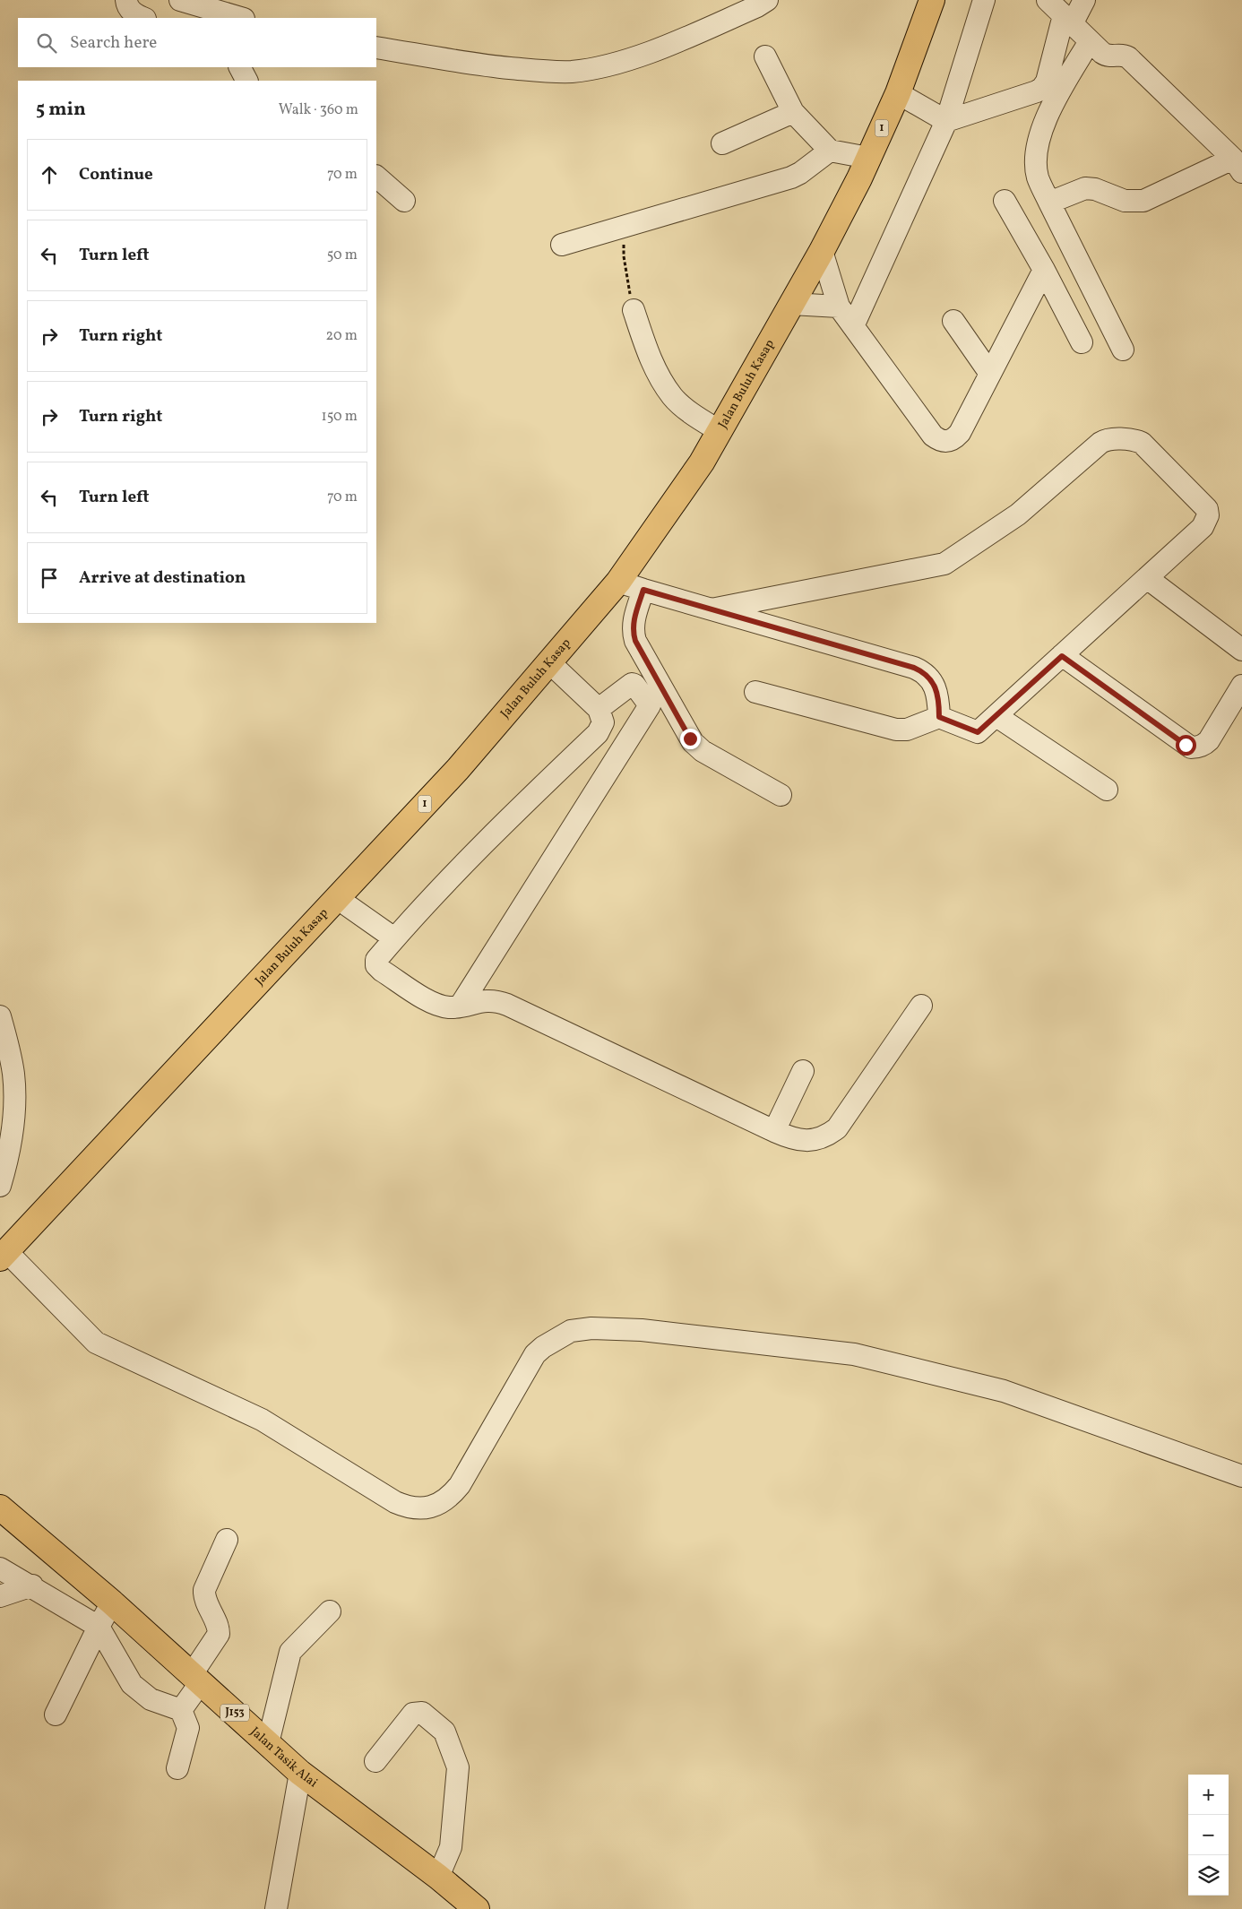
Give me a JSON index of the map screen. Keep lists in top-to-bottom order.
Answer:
{
  "streets": {
    "main road": [
      "1",
      "Jalan Buluh Kasap",
      "J153",
      "Jalan Tasik Alai"
    ]
  },
  "page": {
    "search": "Search here",
    "heading": ["5 min", "Walk · 360 m"],
    "list": [
      ["Continue", "70 m"],
      ["Turn left", "50 m"],
      ["Turn right", "20 m"],
      ["Turn right", "150 m"],
      ["Turn left", "70 m"],
      "Arrive at destination"
    ],
    "map_buttons": ["+", "−"]
  }
}
